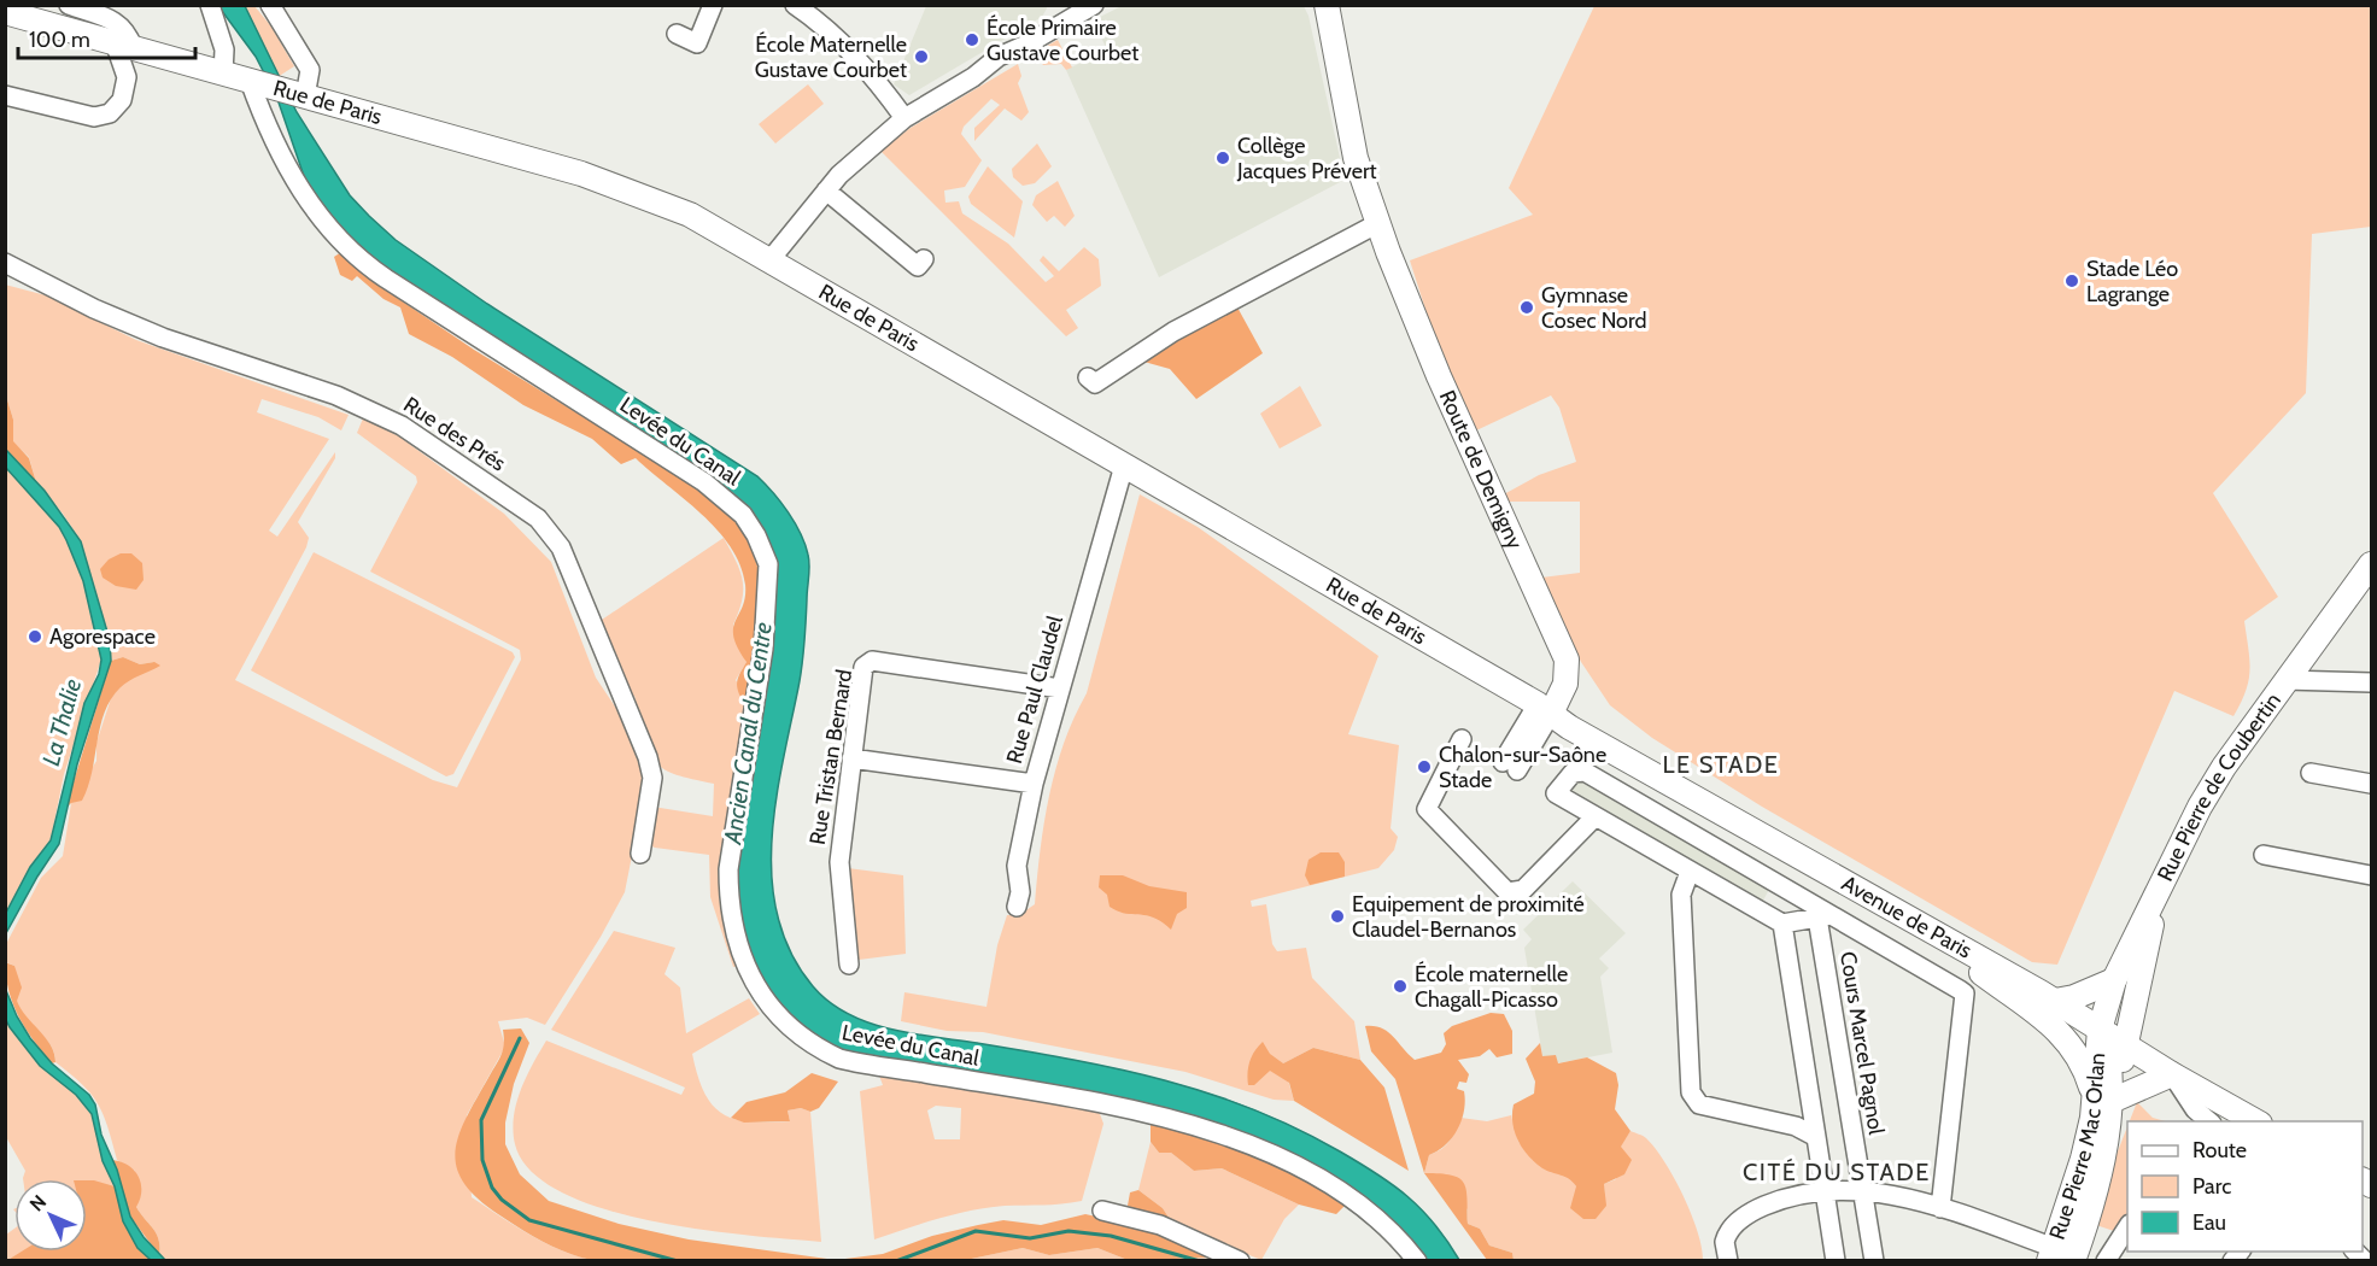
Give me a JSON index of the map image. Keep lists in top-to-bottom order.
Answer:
{
  "streets": {
    "main road": [
      "Rue de Paris",
      "Route de Demigny",
      "Rue Pierre de Coubertin",
      "Avenue de Paris",
      "Rue Pierre Mac Orlan"
    ],
    "street": [
      "Rue des Prés",
      "Levée du Canal",
      "Rue Paul Claudel",
      "Rue Tristan Bernard",
      "Cours Marcel Pagnol"
    ]
  },
  "crossings": [
    ["Rue de Paris", "Levée du Canal"],
    ["Rue de Paris", "Route de Demigny"],
    ["Rue de Paris", "Rue Paul Claudel"],
    ["Rue de Paris", "Avenue de Paris"],
    ["Route de Demigny", "Avenue de Paris"],
    ["Rue Paul Claudel", "Rue Tristan Bernard"],
    ["Rue Pierre de Coubertin", "Avenue de Paris"],
    ["Rue Pierre de Coubertin", "Rue Pierre Mac Orlan"],
    ["Avenue de Paris", "Rue Pierre Mac Orlan"]
  ],
  "districts": ["LE STADE", "CITÉ DU STADE"],
  "water": ["La Thalie", "Ancien Canal du Centre"],
  "places": [
    "École Primaire Gustave Courbet",
    "École Maternelle Gustave Courbet",
    "Collège Jacques Prévert",
    "Stade Léo Lagrange",
    "Gymnase Cosec Nord",
    "Agorespace",
    "Chalon-sur-Saône Stade",
    "Equipement de proximité Claudel-Bernanos",
    "École maternelle Chagall-Picasso"
  ],
  "legend": ["Route", "Parc", "Eau"],
  "scale_bar": "100 m",
  "north": "top left"
}
